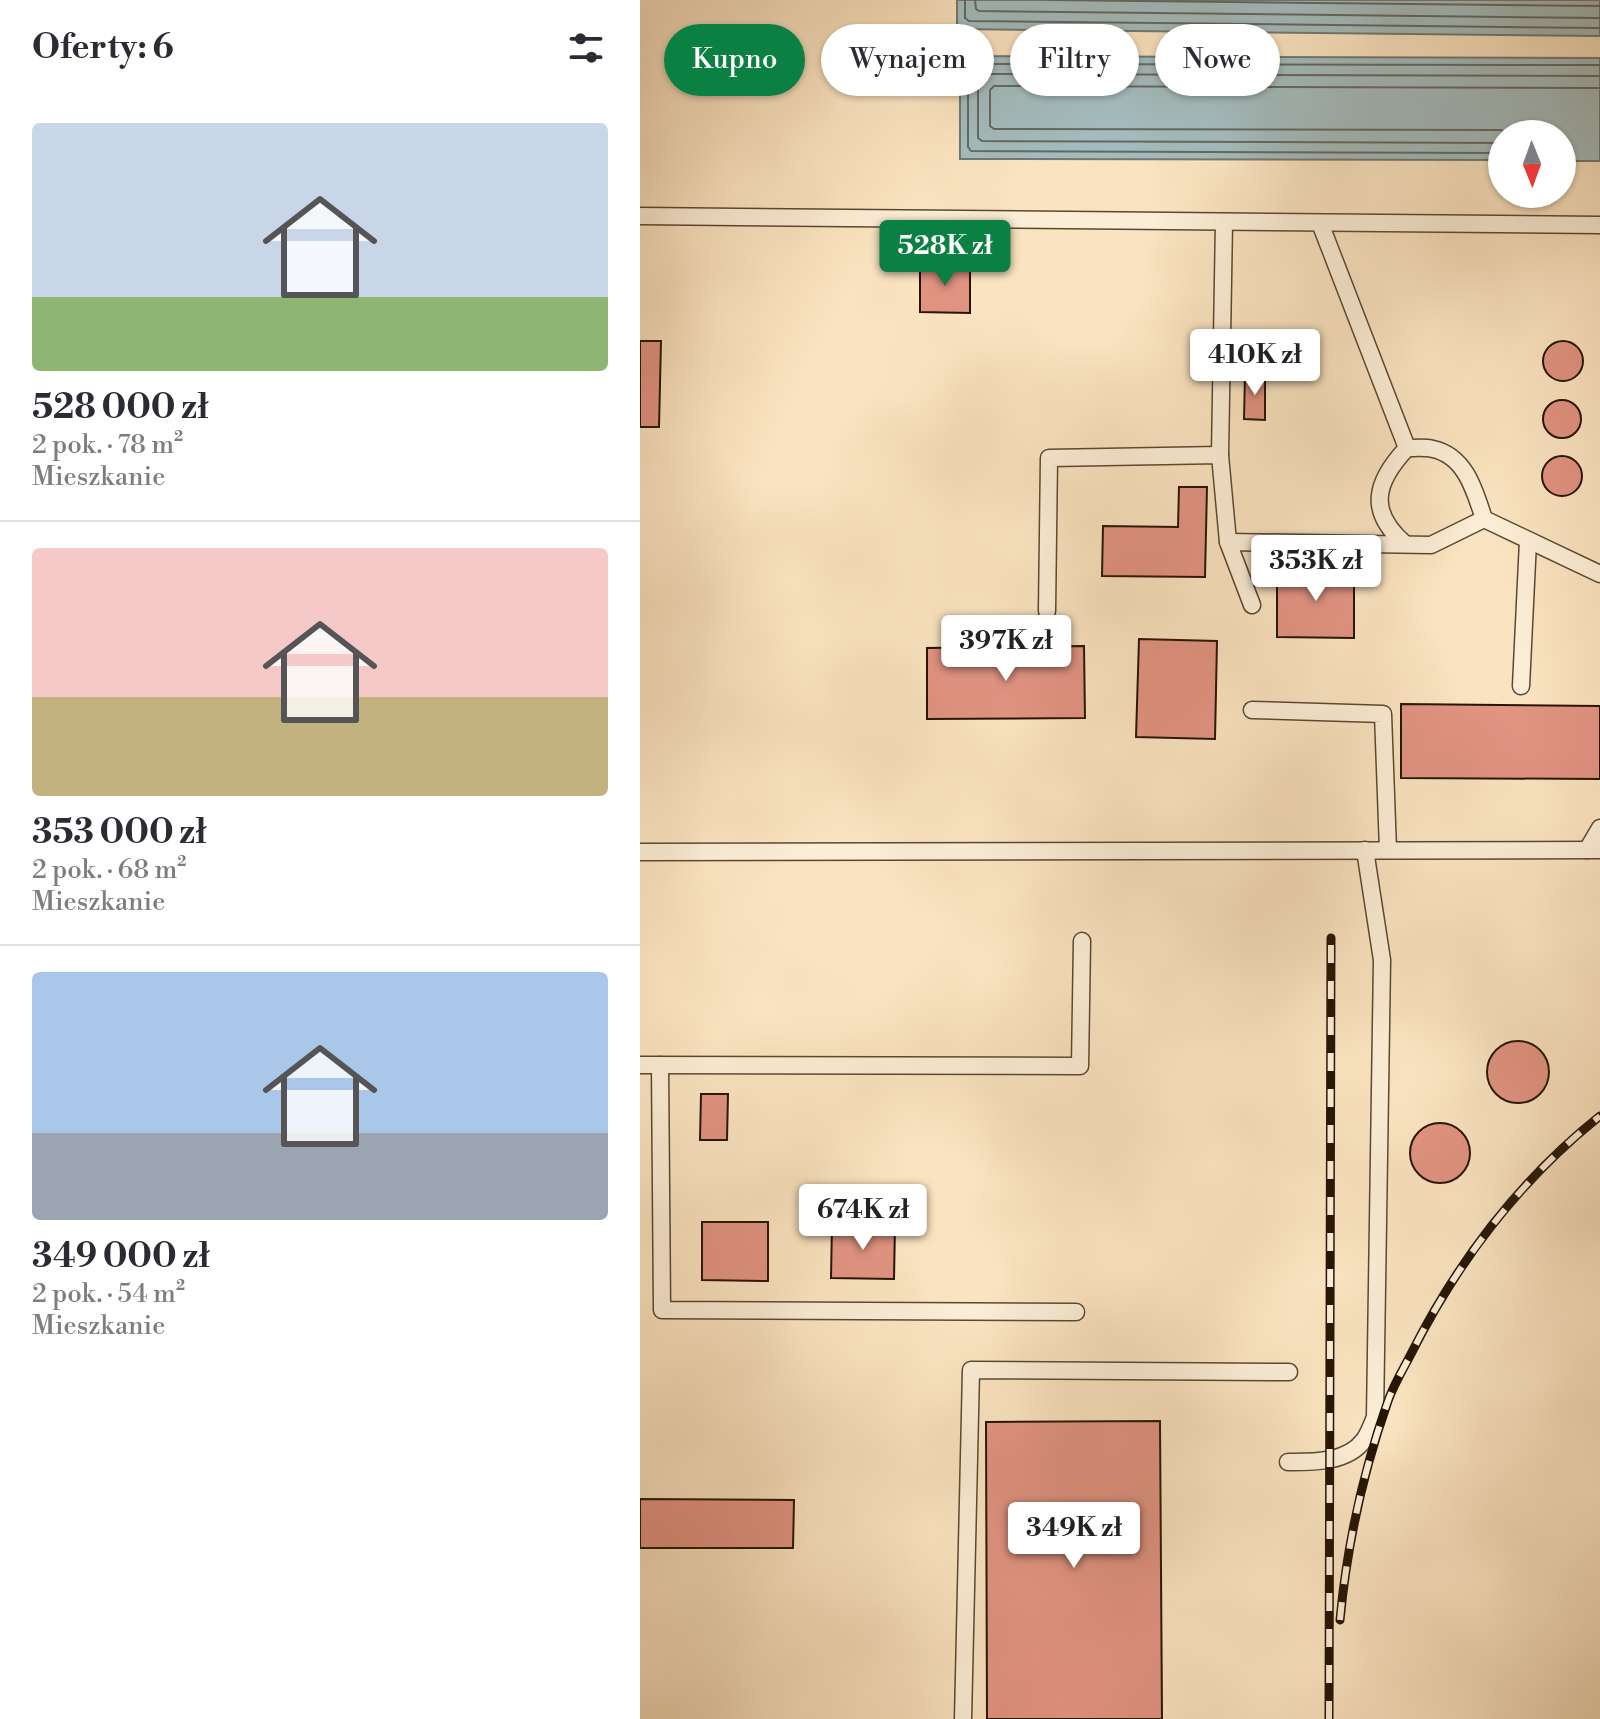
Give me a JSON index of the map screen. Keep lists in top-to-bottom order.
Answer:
{
  "north": "bottom",
  "page": {
    "heading": "Oferty: 6",
    "chip": [
      "Kupno",
      "Wynajem",
      "Filtry",
      "Nowe"
    ],
    "list": [
      {
        "name": "528 000 zł",
        "note": "2 pok. · 78 m² · Mieszkanie"
      },
      {
        "name": "353 000 zł",
        "note": "2 pok. · 68 m² · Mieszkanie"
      },
      {
        "name": "349 000 zł",
        "note": "2 pok. · 54 m² · Mieszkanie"
      }
    ],
    "price": [
      "528K zł",
      "410K zł",
      "353K zł",
      "397K zł",
      "674K zł",
      "349K zł"
    ]
  }
}
